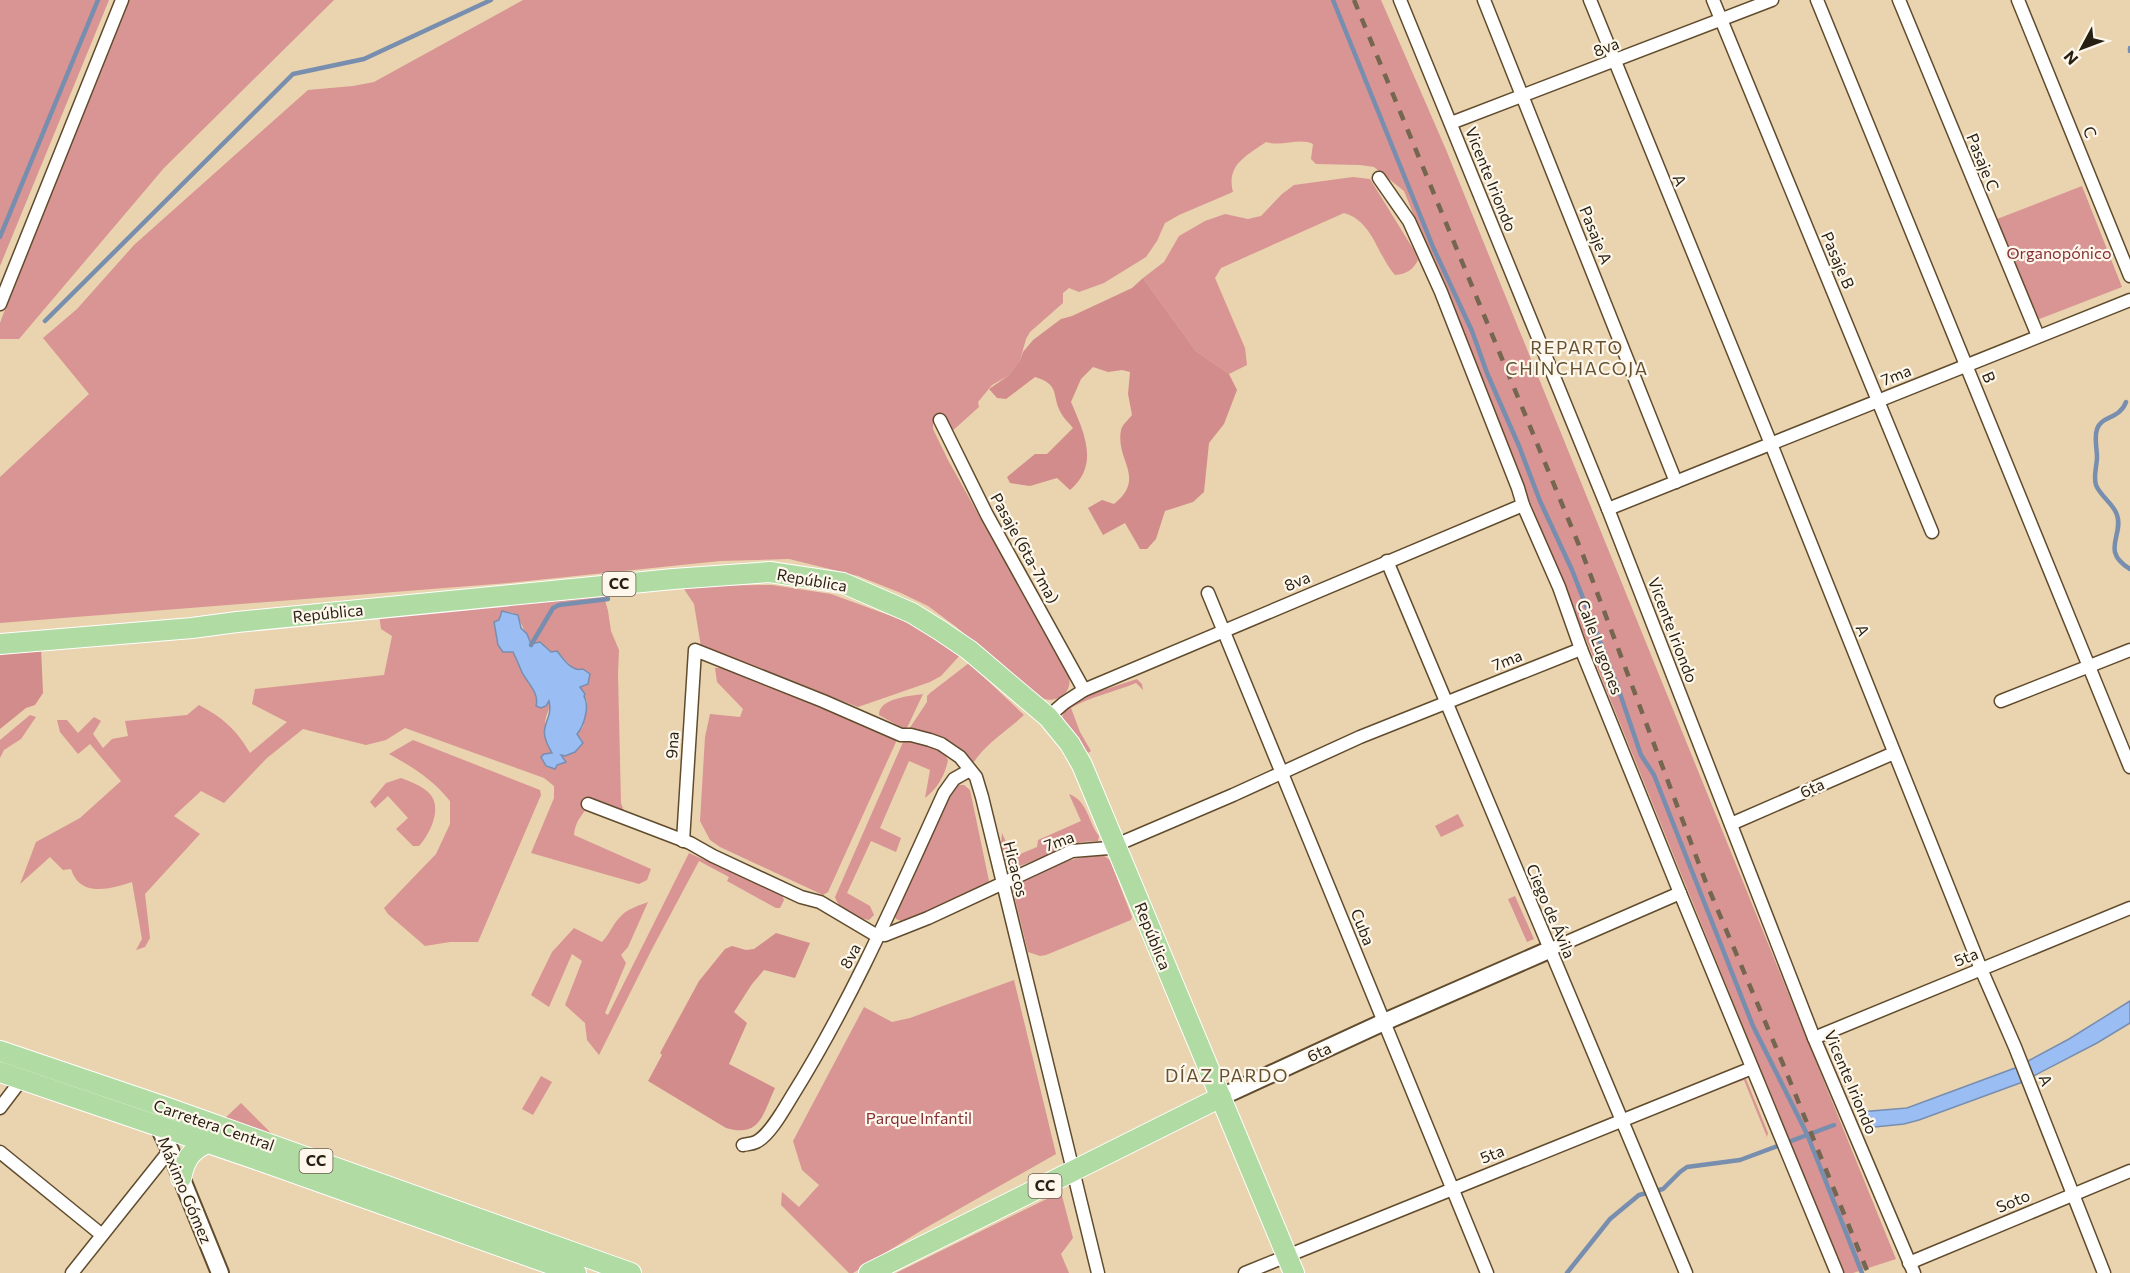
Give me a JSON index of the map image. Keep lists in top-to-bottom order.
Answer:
{
  "streets": {
    "main road": [
      "República",
      "CC",
      "6ta",
      "Carretera Central"
    ],
    "street": [
      "8va",
      "C",
      "Pasaje C",
      "Vicente Iriondo",
      "A",
      "Pasaje A",
      "Pasaje B",
      "7ma",
      "B",
      "Pasaje (6ta-7ma)",
      "Calle Lugones",
      "9na",
      "Hicacos",
      "Ciego de Ávila",
      "Cuba",
      "5ta",
      "Máximo Gómez",
      "Soto"
    ]
  },
  "crossings": [
    ["8va", "Vicente Iriondo"],
    ["8va", "A"],
    ["8va", "Pasaje A"],
    ["8va", "Pasaje B"],
    ["8va", "7ma"],
    ["8va", "Pasaje (6ta-7ma)"],
    ["8va", "República"],
    ["8va", "Calle Lugones"],
    ["8va", "Hicacos"],
    ["8va", "Ciego de Ávila"],
    ["8va", "Cuba"],
    ["Pasaje C", "7ma"],
    ["Vicente Iriondo", "7ma"],
    ["Vicente Iriondo", "6ta"],
    ["Vicente Iriondo", "5ta"],
    ["Vicente Iriondo", "Soto"],
    ["A", "7ma"],
    ["A", "6ta"],
    ["A", "5ta"],
    ["A", "Soto"],
    ["Pasaje A", "7ma"],
    ["Pasaje B", "7ma"],
    ["7ma", "B"],
    ["7ma", "República"],
    ["7ma", "Calle Lugones"],
    ["7ma", "Hicacos"],
    ["7ma", "Ciego de Ávila"],
    ["7ma", "Cuba"],
    ["República", "6ta"],
    ["República", "5ta"],
    ["Calle Lugones", "6ta"],
    ["Calle Lugones", "5ta"],
    ["9na", "Hicacos"],
    ["6ta", "Hicacos"],
    ["6ta", "Ciego de Ávila"],
    ["6ta", "Cuba"],
    ["Ciego de Ávila", "5ta"],
    ["Cuba", "5ta"],
    ["Carretera Central", "Máximo Gómez"]
  ],
  "districts": ["REPARTO CHINCHACOJA", "DÍAZ PARDO"],
  "parks": ["Organopónico", "Parque Infantil"],
  "north": "bottom left"
}
